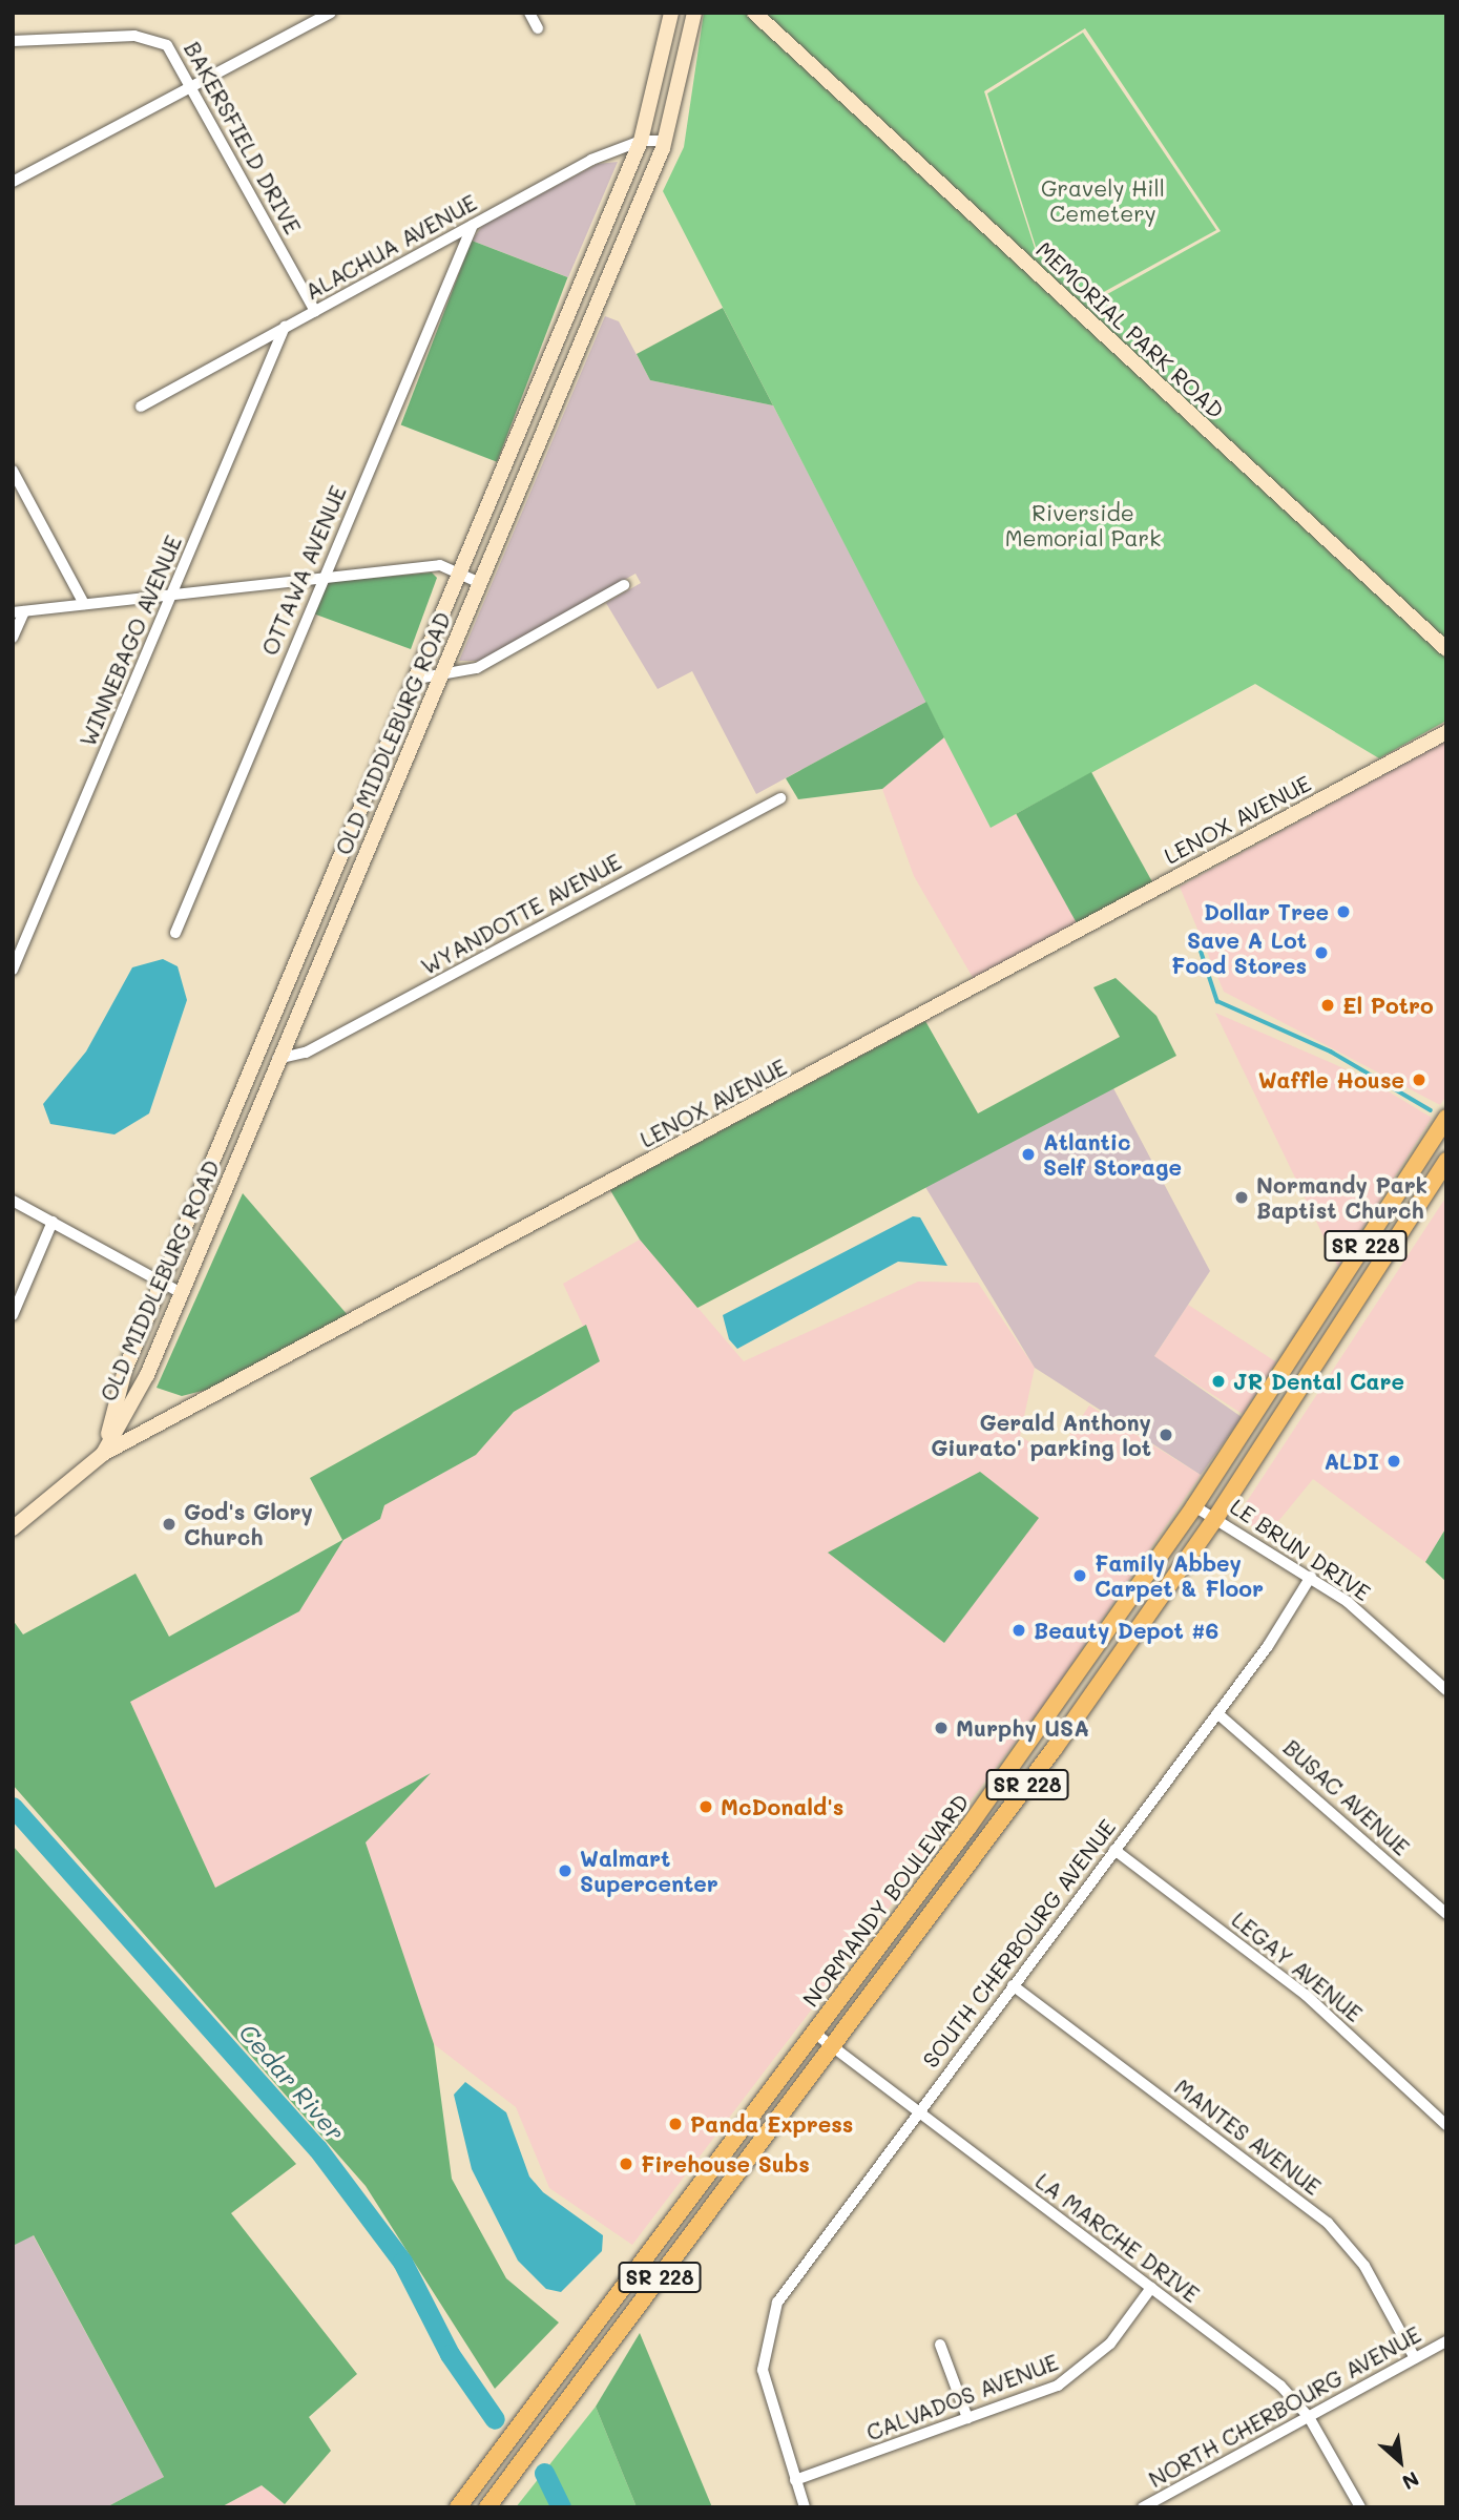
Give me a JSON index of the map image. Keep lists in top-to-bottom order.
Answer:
{
  "streets": {
    "main road": [
      "MEMORIAL PARK ROAD",
      "OLD MIDDLEBURG ROAD",
      "LENOX AVENUE",
      "SR 228",
      "NORMANDY BOULEVARD"
    ],
    "street": [
      "BAKERSFIELD DRIVE",
      "ALACHUA AVENUE",
      "OTTAWA AVENUE",
      "WINNEBAGO AVENUE",
      "WYANDOTTE AVENUE",
      "LE BRUN DRIVE",
      "BUSAC AVENUE",
      "SOUTH CHERBOURG AVENUE",
      "LEGAY AVENUE",
      "MANTES AVENUE",
      "LA MARCHE DRIVE",
      "CALVADOS AVENUE",
      "NORTH CHERBOURG AVENUE"
    ]
  },
  "crossings": [
    ["BAKERSFIELD DRIVE", "ALACHUA AVENUE"],
    ["ALACHUA AVENUE", "OTTAWA AVENUE"],
    ["ALACHUA AVENUE", "WINNEBAGO AVENUE"],
    ["ALACHUA AVENUE", "OLD MIDDLEBURG ROAD"],
    ["OLD MIDDLEBURG ROAD", "LENOX AVENUE"],
    ["OLD MIDDLEBURG ROAD", "WYANDOTTE AVENUE"],
    ["LE BRUN DRIVE", "NORMANDY BOULEVARD"],
    ["LE BRUN DRIVE", "SOUTH CHERBOURG AVENUE"],
    ["BUSAC AVENUE", "SOUTH CHERBOURG AVENUE"],
    ["NORMANDY BOULEVARD", "LA MARCHE DRIVE"],
    ["SOUTH CHERBOURG AVENUE", "LEGAY AVENUE"],
    ["SOUTH CHERBOURG AVENUE", "MANTES AVENUE"],
    ["SOUTH CHERBOURG AVENUE", "LA MARCHE DRIVE"],
    ["SOUTH CHERBOURG AVENUE", "CALVADOS AVENUE"],
    ["MANTES AVENUE", "NORTH CHERBOURG AVENUE"],
    ["LA MARCHE DRIVE", "CALVADOS AVENUE"],
    ["LA MARCHE DRIVE", "NORTH CHERBOURG AVENUE"]
  ],
  "water": ["Cedar River"],
  "parks": ["Gravely Hill Cemetery", "Riverside Memorial Park"],
  "places": [
    "Dollar Tree",
    "Save A Lot Food Stores",
    "El Potro",
    "Waffle House",
    "Atlantic Self Storage",
    "Normandy Park Baptist Church",
    "JR Dental Care",
    "Gerald Anthony Giurato' parking lot",
    "ALDI",
    "God's Glory Church",
    "Family Abbey Carpet & Floor",
    "Beauty Depot #6",
    "Murphy USA",
    "McDonald's",
    "Walmart Supercenter",
    "Panda Express",
    "Firehouse Subs"
  ],
  "north": "bottom right"
}
